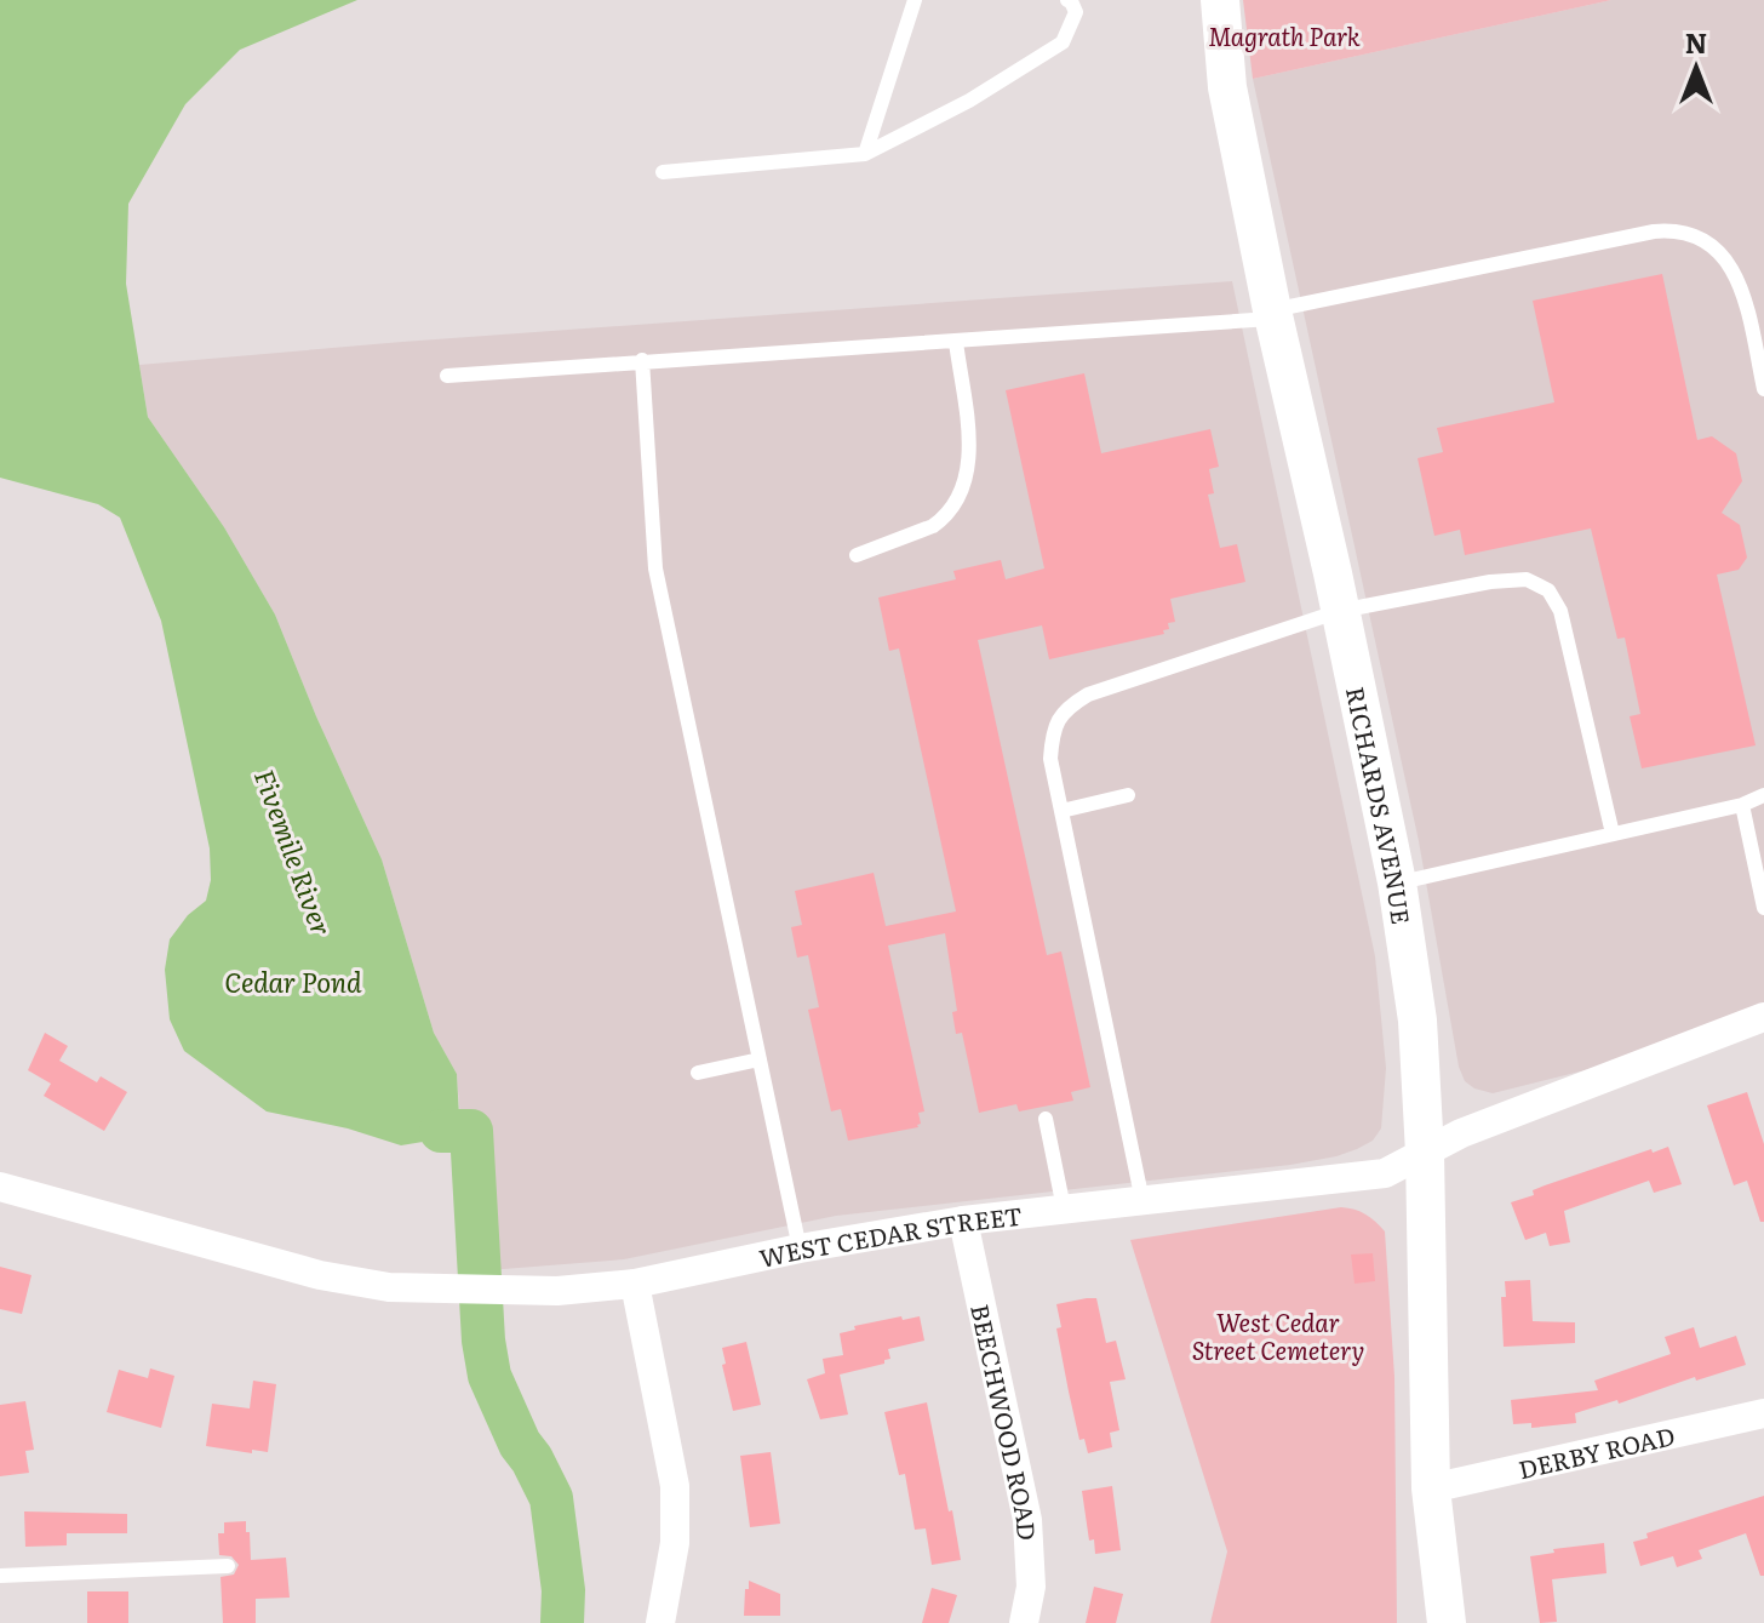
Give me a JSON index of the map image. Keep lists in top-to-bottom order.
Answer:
{
  "streets": {
    "street": [
      "RICHARDS AVENUE",
      "WEST CEDAR STREET",
      "BEECHWOOD ROAD",
      "DERBY ROAD"
    ]
  },
  "crossings": [
    ["RICHARDS AVENUE", "WEST CEDAR STREET"],
    ["RICHARDS AVENUE", "DERBY ROAD"],
    ["WEST CEDAR STREET", "BEECHWOOD ROAD"]
  ],
  "water": ["Fivemile River", "Cedar Pond"],
  "parks": ["Magrath Park", "West Cedar Street Cemetery"],
  "north": "top"
}
